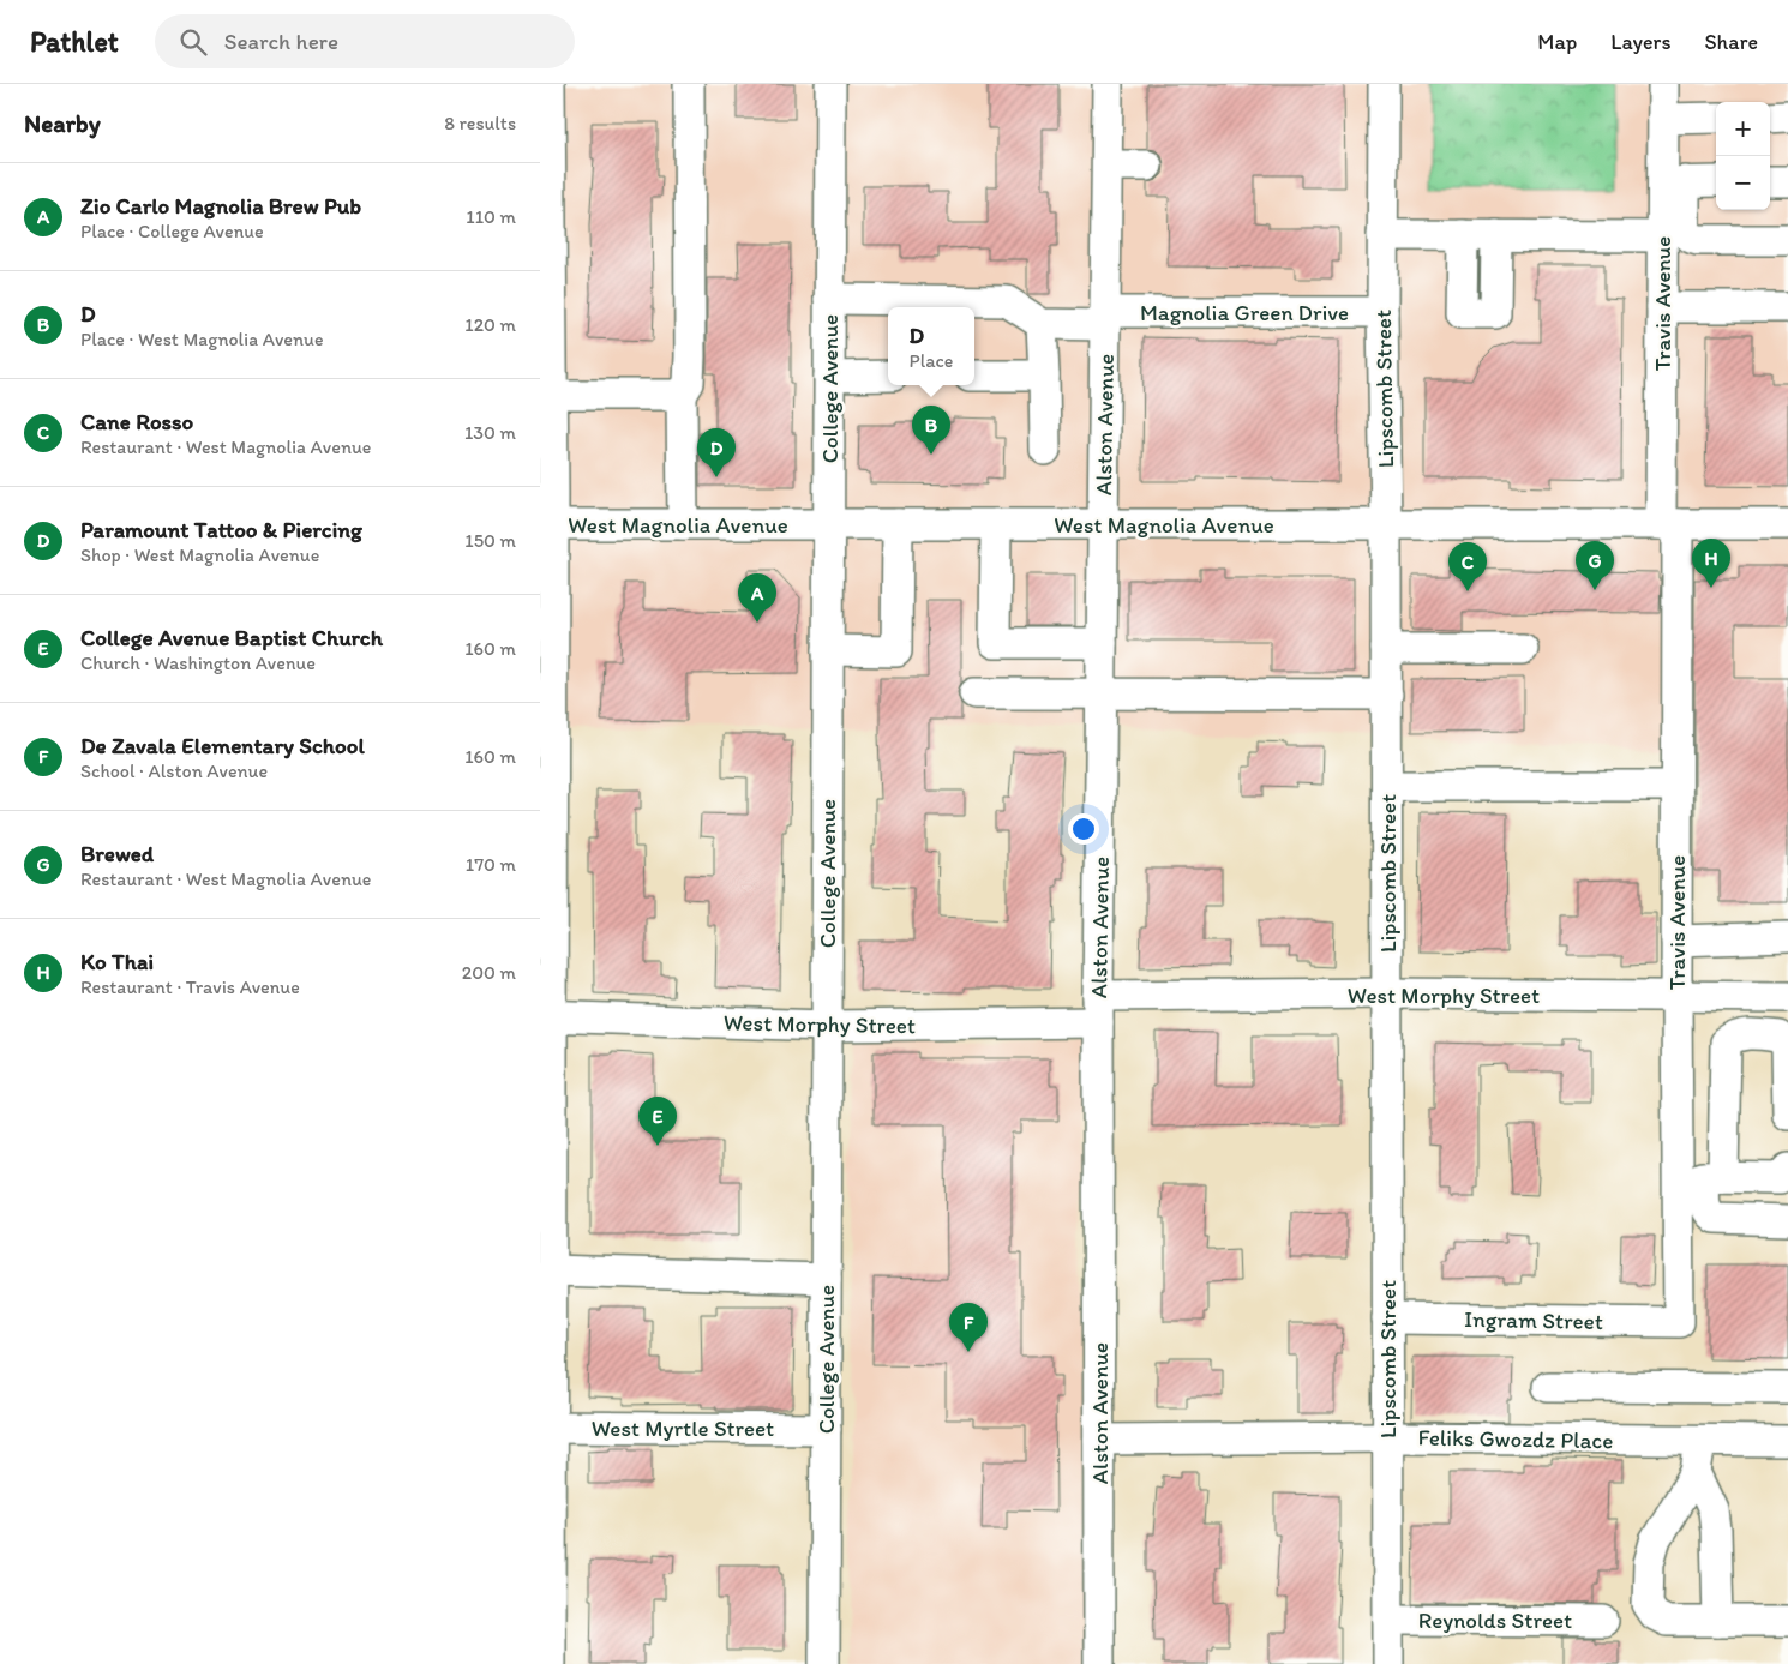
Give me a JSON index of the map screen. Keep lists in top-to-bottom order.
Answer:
{
  "streets": {
    "street": [
      "Travis Avenue",
      "Magnolia Green Drive",
      "College Avenue",
      "Lipscomb Street",
      "Alston Avenue",
      "West Magnolia Avenue",
      "West Morphy Street",
      "Ingram Street",
      "West Myrtle Street",
      "Feliks Gwozdz Place",
      "Reynolds Street"
    ]
  },
  "crossings": [
    ["Travis Avenue", "West Magnolia Avenue"],
    ["Travis Avenue", "West Morphy Street"],
    ["Travis Avenue", "Ingram Street"],
    ["Magnolia Green Drive", "Lipscomb Street"],
    ["Magnolia Green Drive", "Alston Avenue"],
    ["College Avenue", "West Magnolia Avenue"],
    ["College Avenue", "West Morphy Street"],
    ["College Avenue", "West Myrtle Street"],
    ["Lipscomb Street", "West Magnolia Avenue"],
    ["Lipscomb Street", "West Morphy Street"],
    ["Lipscomb Street", "Ingram Street"],
    ["Lipscomb Street", "Feliks Gwozdz Place"],
    ["Lipscomb Street", "Reynolds Street"],
    ["Alston Avenue", "West Magnolia Avenue"],
    ["Alston Avenue", "West Morphy Street"],
    ["Alston Avenue", "Feliks Gwozdz Place"]
  ],
  "page": {
    "header": "Pathlet",
    "search": "Search here",
    "nav": ["Map", "Layers", "Share"],
    "heading": ["Nearby", "8 results"],
    "map_buttons": ["+", "−"],
    "list": [
      {
        "mark": "A",
        "name": "Zio Carlo Magnolia Brew Pub",
        "note": "Place · College Avenue",
        "value": "110 m"
      },
      {
        "mark": "B",
        "name": "D",
        "note": "Place · West Magnolia Avenue",
        "value": "120 m"
      },
      {
        "mark": "C",
        "name": "Cane Rosso",
        "note": "Restaurant · West Magnolia Avenue",
        "value": "130 m"
      },
      {
        "mark": "D",
        "name": "Paramount Tattoo & Piercing",
        "note": "Shop · West Magnolia Avenue",
        "value": "150 m"
      },
      {
        "mark": "E",
        "name": "College Avenue Baptist Church",
        "note": "Church · Washington Avenue",
        "value": "160 m"
      },
      {
        "mark": "F",
        "name": "De Zavala Elementary School",
        "note": "School · Alston Avenue",
        "value": "160 m"
      },
      {
        "mark": "G",
        "name": "Brewed",
        "note": "Restaurant · West Magnolia Avenue",
        "value": "170 m"
      },
      {
        "mark": "H",
        "name": "Ko Thai",
        "note": "Restaurant · Travis Avenue",
        "value": "200 m"
      }
    ],
    "popup": ["D", "Place"],
    "pins": [
      "B",
      "D",
      "H",
      "G",
      "C",
      "A",
      "E",
      "F"
    ]
  }
}
